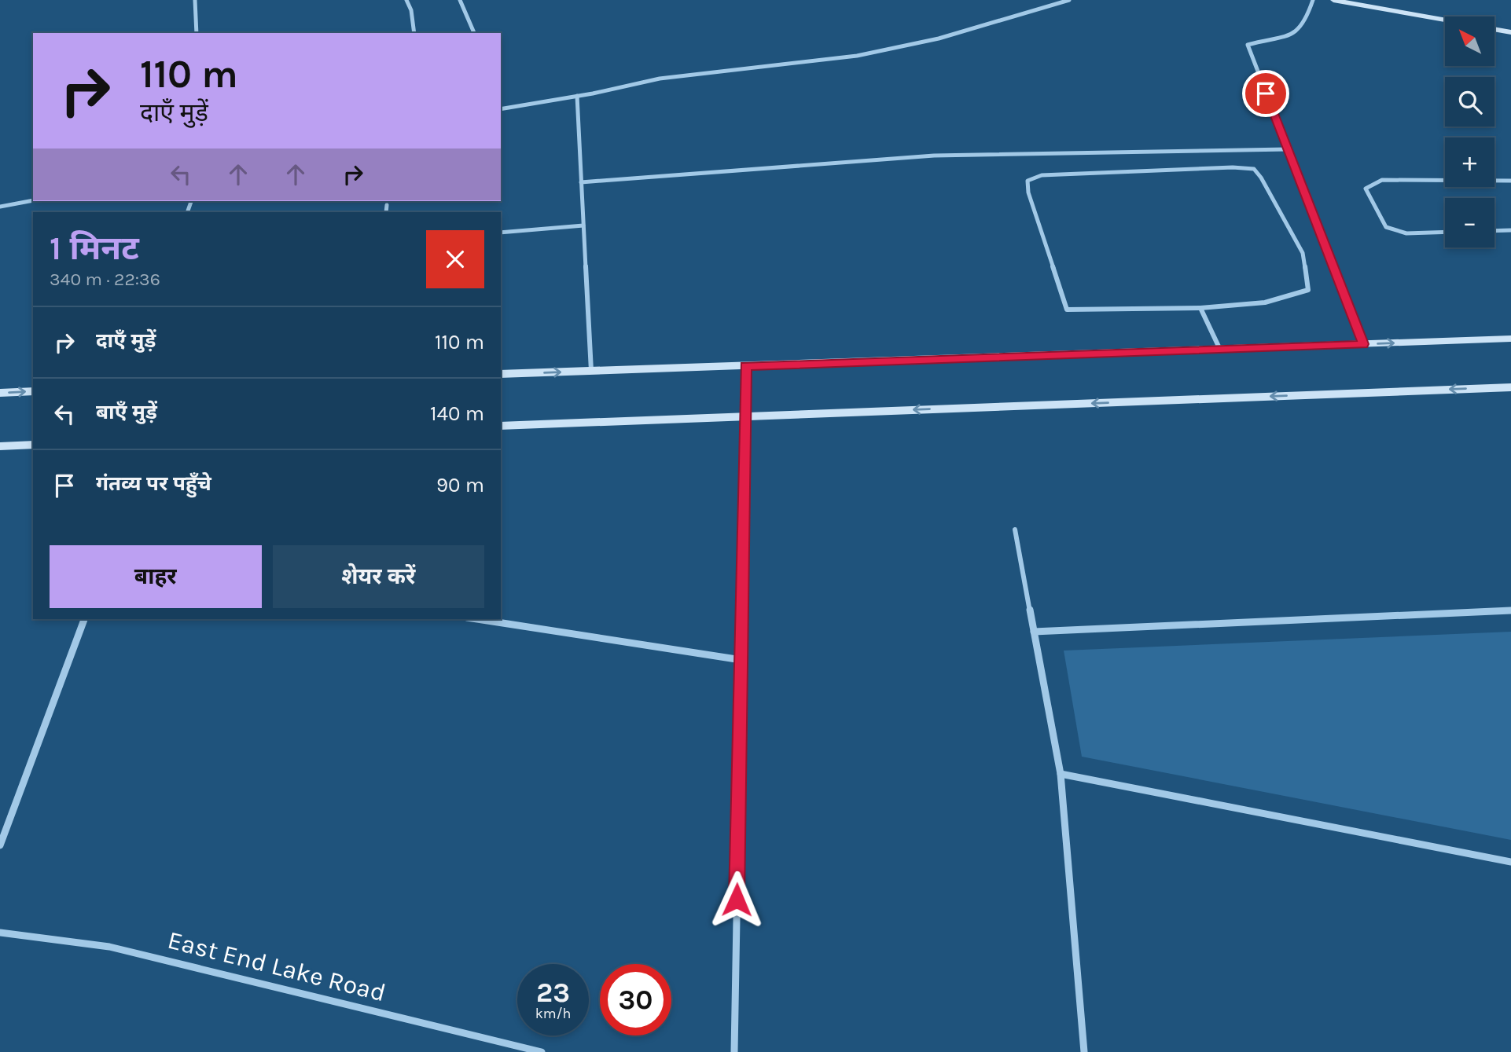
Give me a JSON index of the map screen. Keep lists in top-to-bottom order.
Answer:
{
  "streets": {
    "street": ["East End Lake Road"]
  },
  "north": "top left",
  "page": {
    "map_buttons": ["+", "−"],
    "turn": ["110 m", "दाएँ मुड़ें"],
    "heading": ["1 मिनट", "340 m · 22:36"],
    "list": [
      {
        "name": "दाएँ मुड़ें",
        "value": "110 m"
      },
      {
        "name": "बाएँ मुड़ें",
        "value": "140 m"
      },
      {
        "name": "गंतव्य पर पहुँचे",
        "value": "90 m"
      }
    ],
    "buttons": ["बाहर", "शेयर करें"],
    "speed": "23 km/h",
    "limit": "30"
  }
}
